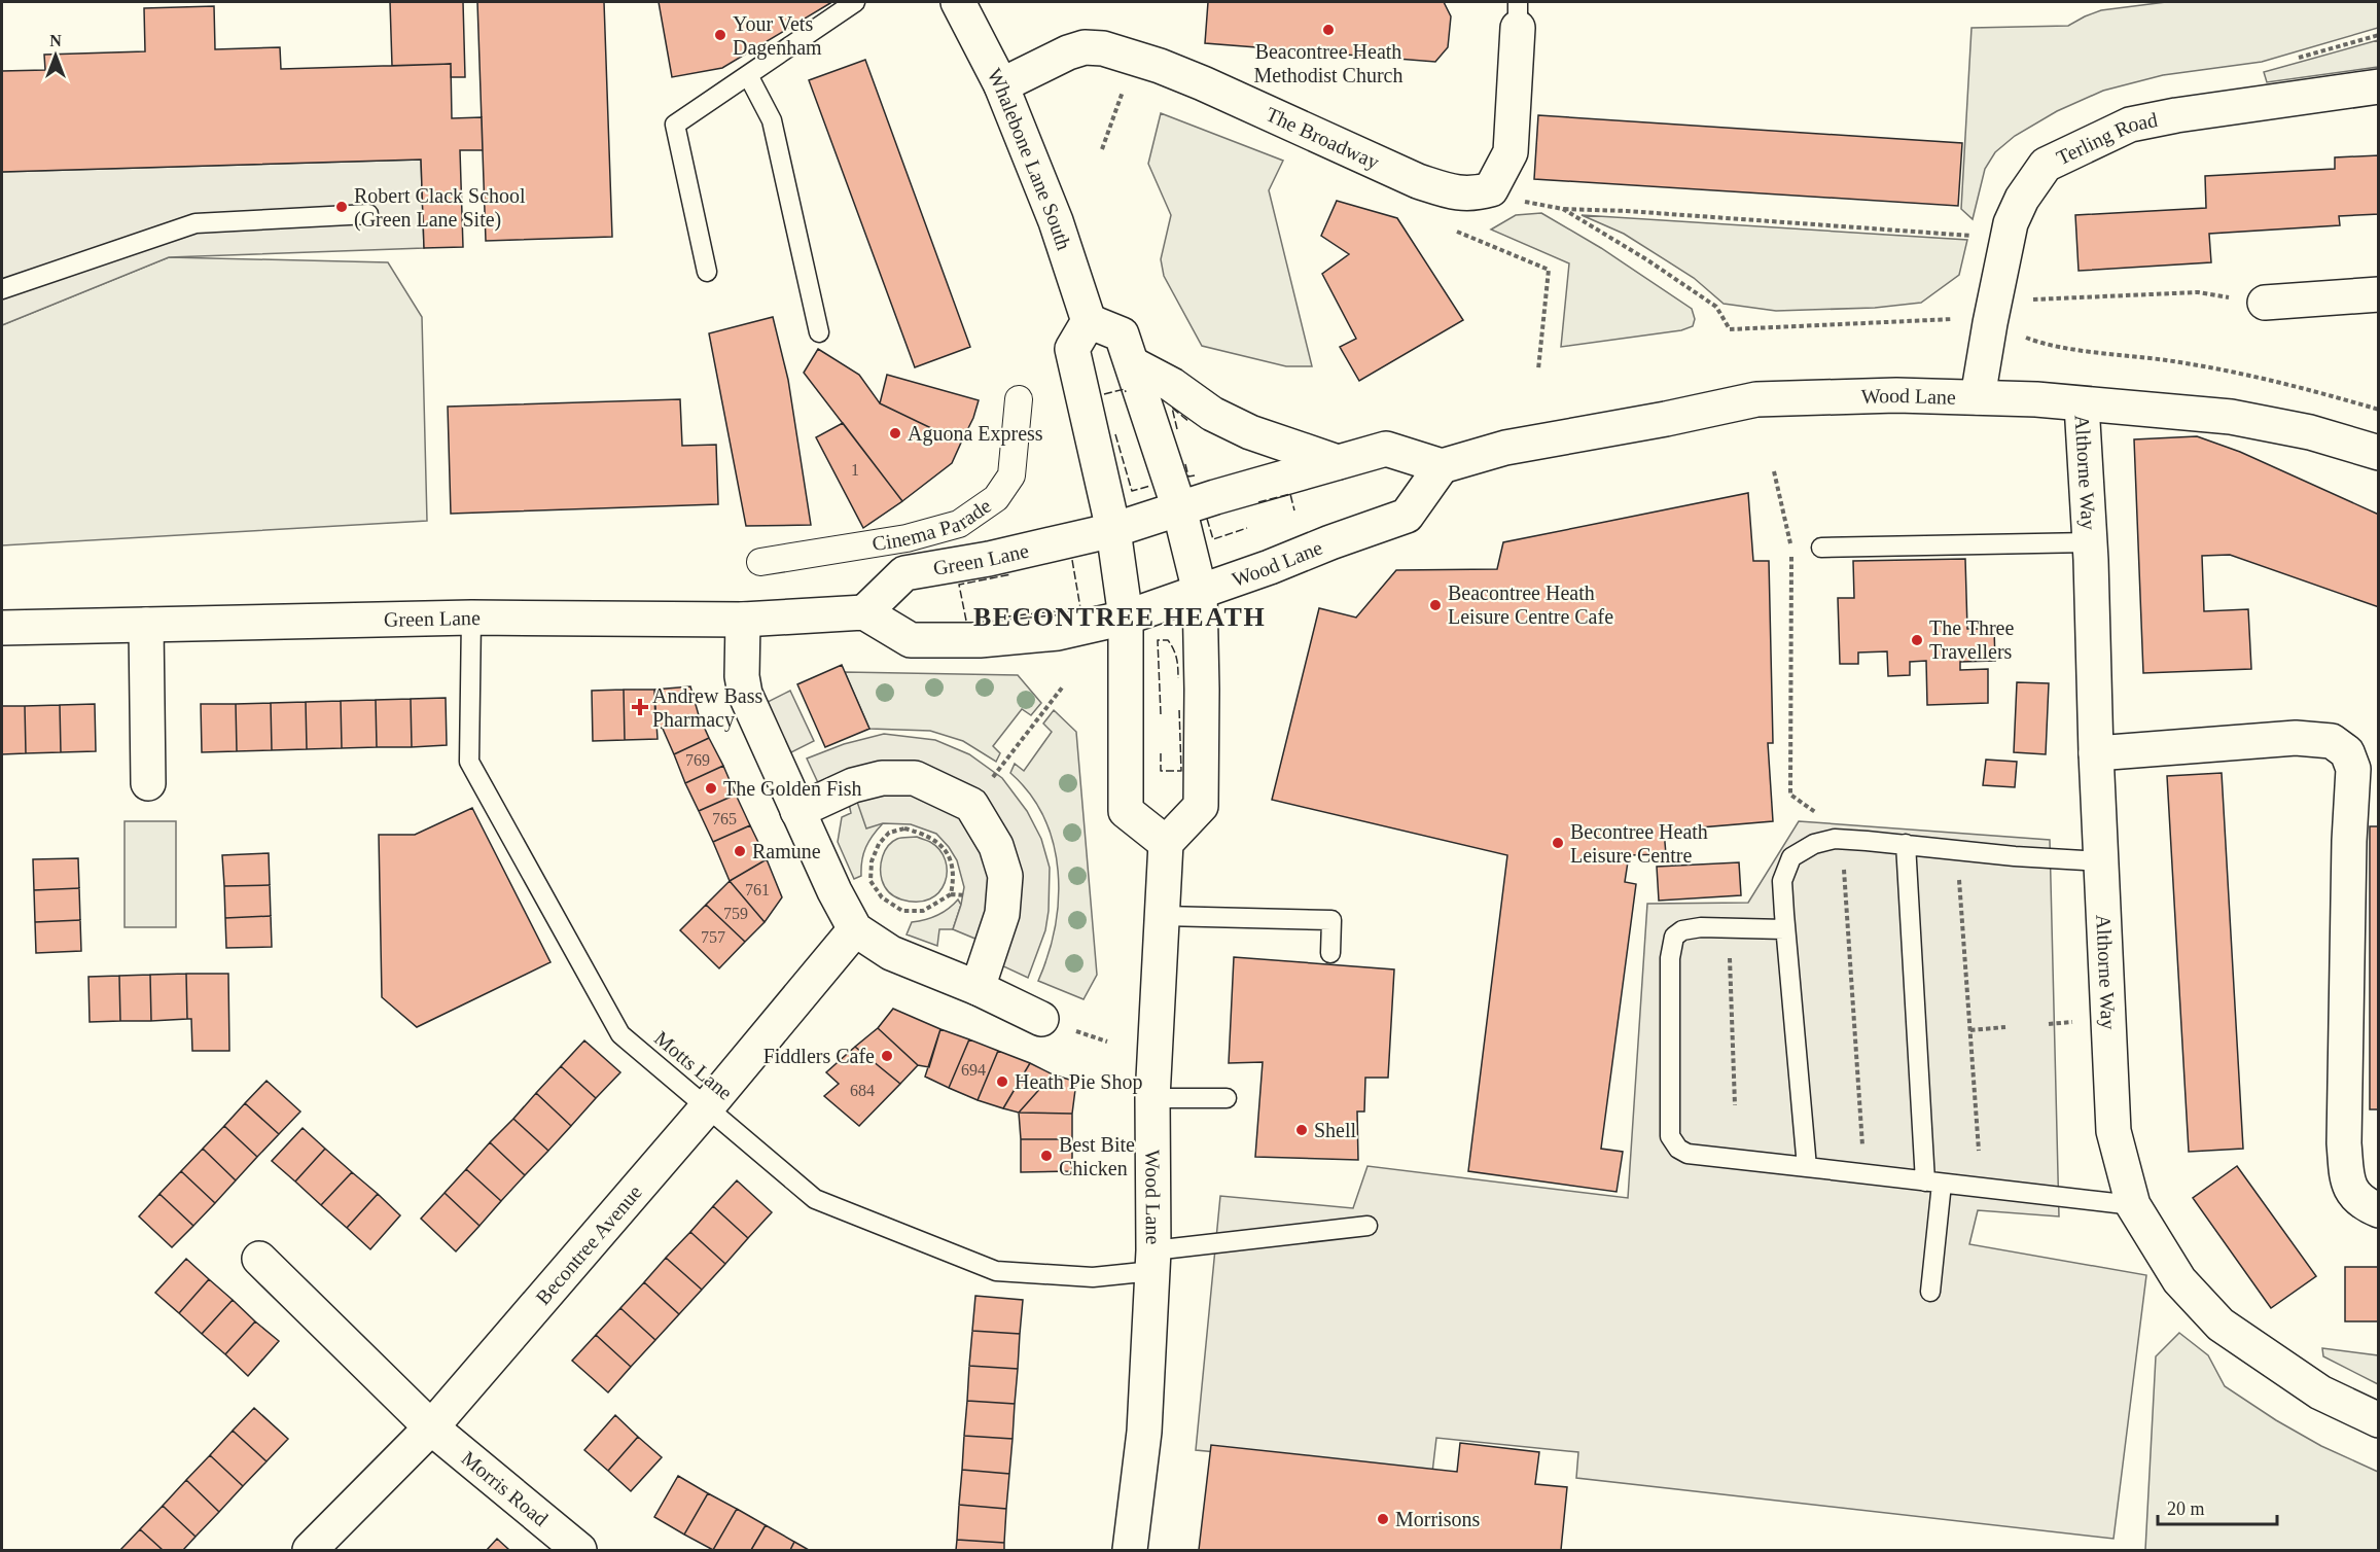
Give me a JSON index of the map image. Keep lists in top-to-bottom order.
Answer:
{
  "streets": {
    "street": [
      "The Broadway",
      "Terling Road",
      "Whalebone Lane South",
      "Wood Lane",
      "Althorne Way",
      "Cinema Parade",
      "Green Lane",
      "Becontree Avenue",
      "Morris Road"
    ],
    "lane": ["Motts Lane"]
  },
  "crossings": [
    ["The Broadway", "Whalebone Lane South"],
    ["Terling Road", "Wood Lane"],
    ["Wood Lane", "Althorne Way"],
    ["Wood Lane", "Motts Lane"],
    ["Green Lane", "Motts Lane"],
    ["Motts Lane", "Becontree Avenue"],
    ["Becontree Avenue", "Morris Road"]
  ],
  "districts": ["BECONTREE HEATH"],
  "places": {
    "other": [
      "Beacontree Heath Methodist Church",
      "Your Vets Dagenham",
      "Robert Clack School (Green Lane Site)",
      "Aguona Express",
      "Beacontree Heath Leisure Centre Cafe",
      "The Three Travellers",
      "The Golden Fish",
      "Becontree Heath Leisure Centre",
      "Ramune",
      "Fiddlers Cafe",
      "Heath Pie Shop",
      "Shell",
      "Best Bite Chicken",
      "Morrisons"
    ],
    "health": ["Andrew Bass Pharmacy"]
  },
  "house_numbers": [
    "1",
    "769",
    "765",
    "761",
    "759",
    "757",
    "694",
    "684"
  ],
  "scale_bar": "20 m",
  "north": "top"
}
